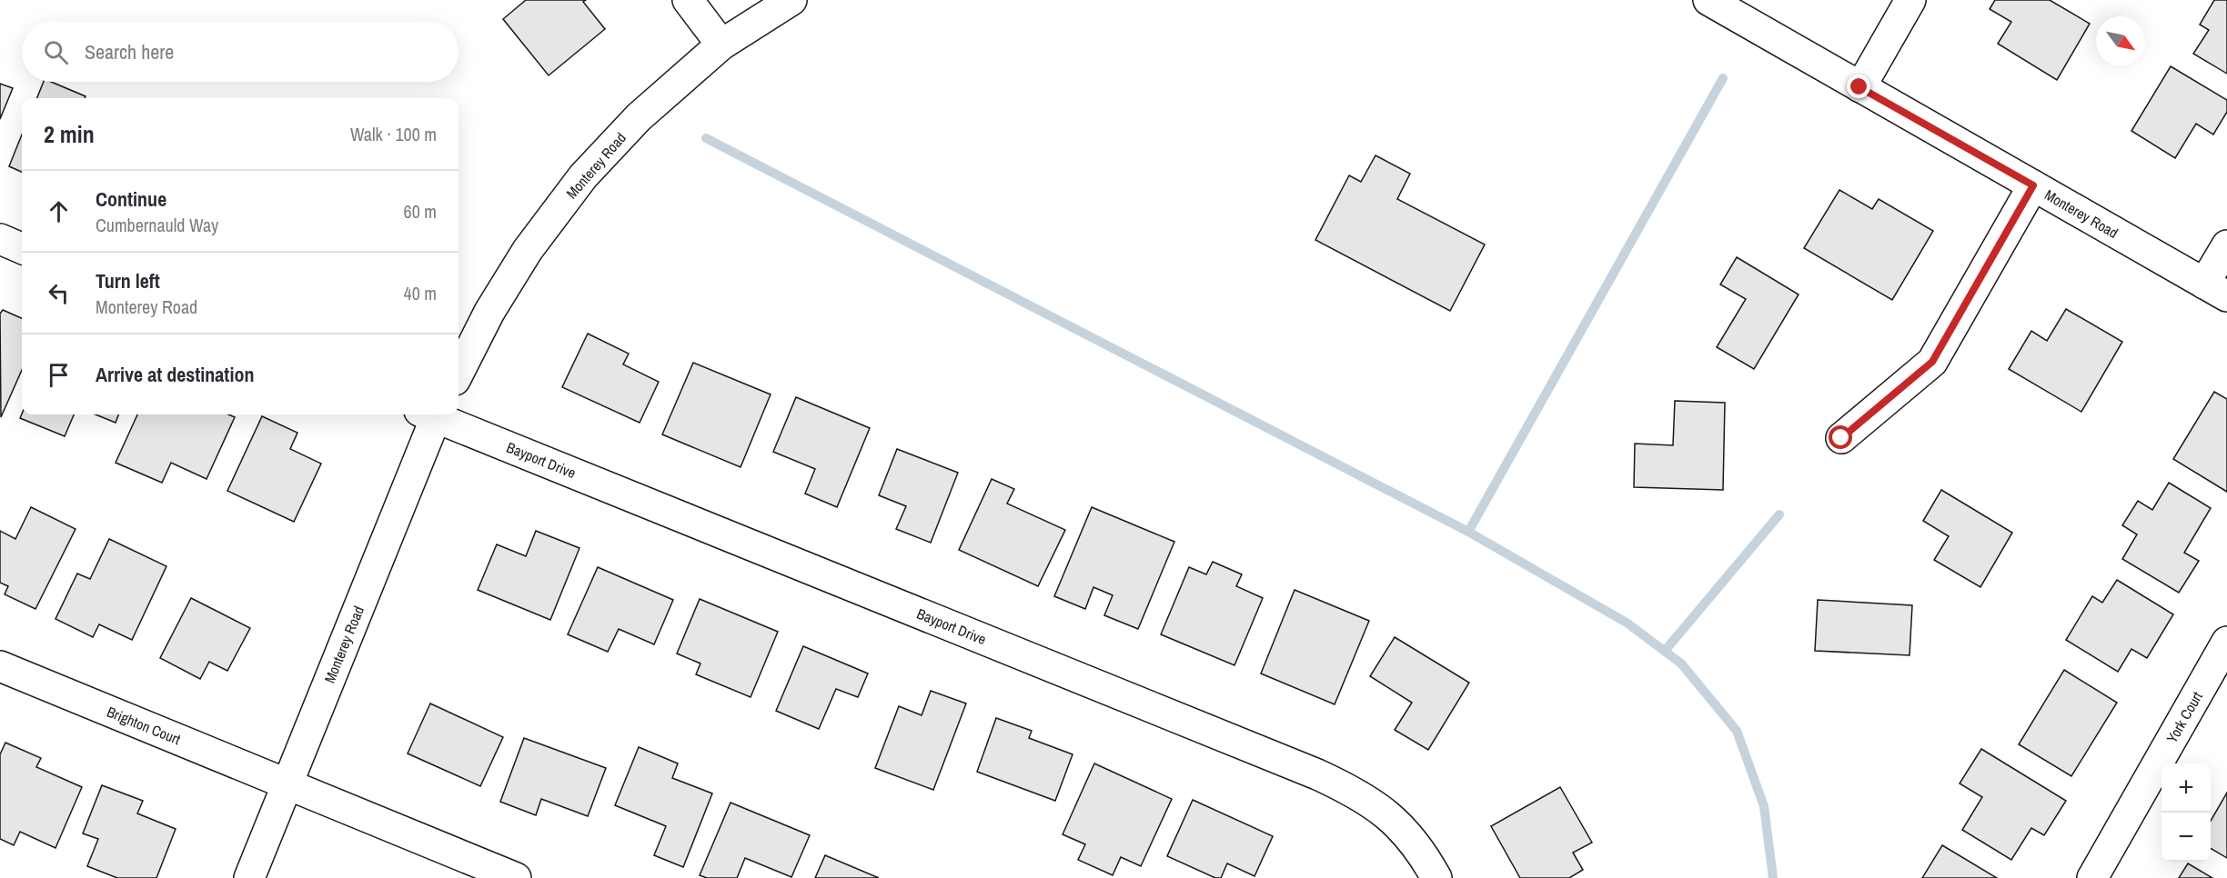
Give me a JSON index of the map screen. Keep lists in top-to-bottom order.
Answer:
{
  "streets": {
    "street": [
      "Monterey Road",
      "Bayport Drive",
      "York Court",
      "Brighton Court"
    ]
  },
  "crossings": [
    ["Monterey Road", "Brighton Court"]
  ],
  "north": "bottom right",
  "page": {
    "search": "Search here",
    "heading": ["2 min", "Walk · 100 m"],
    "list": [
      ["Continue", "Cumbernauld Way", "60 m"],
      ["Turn left", "Monterey Road", "40 m"],
      "Arrive at destination"
    ],
    "map_buttons": ["+", "−"]
  }
}
